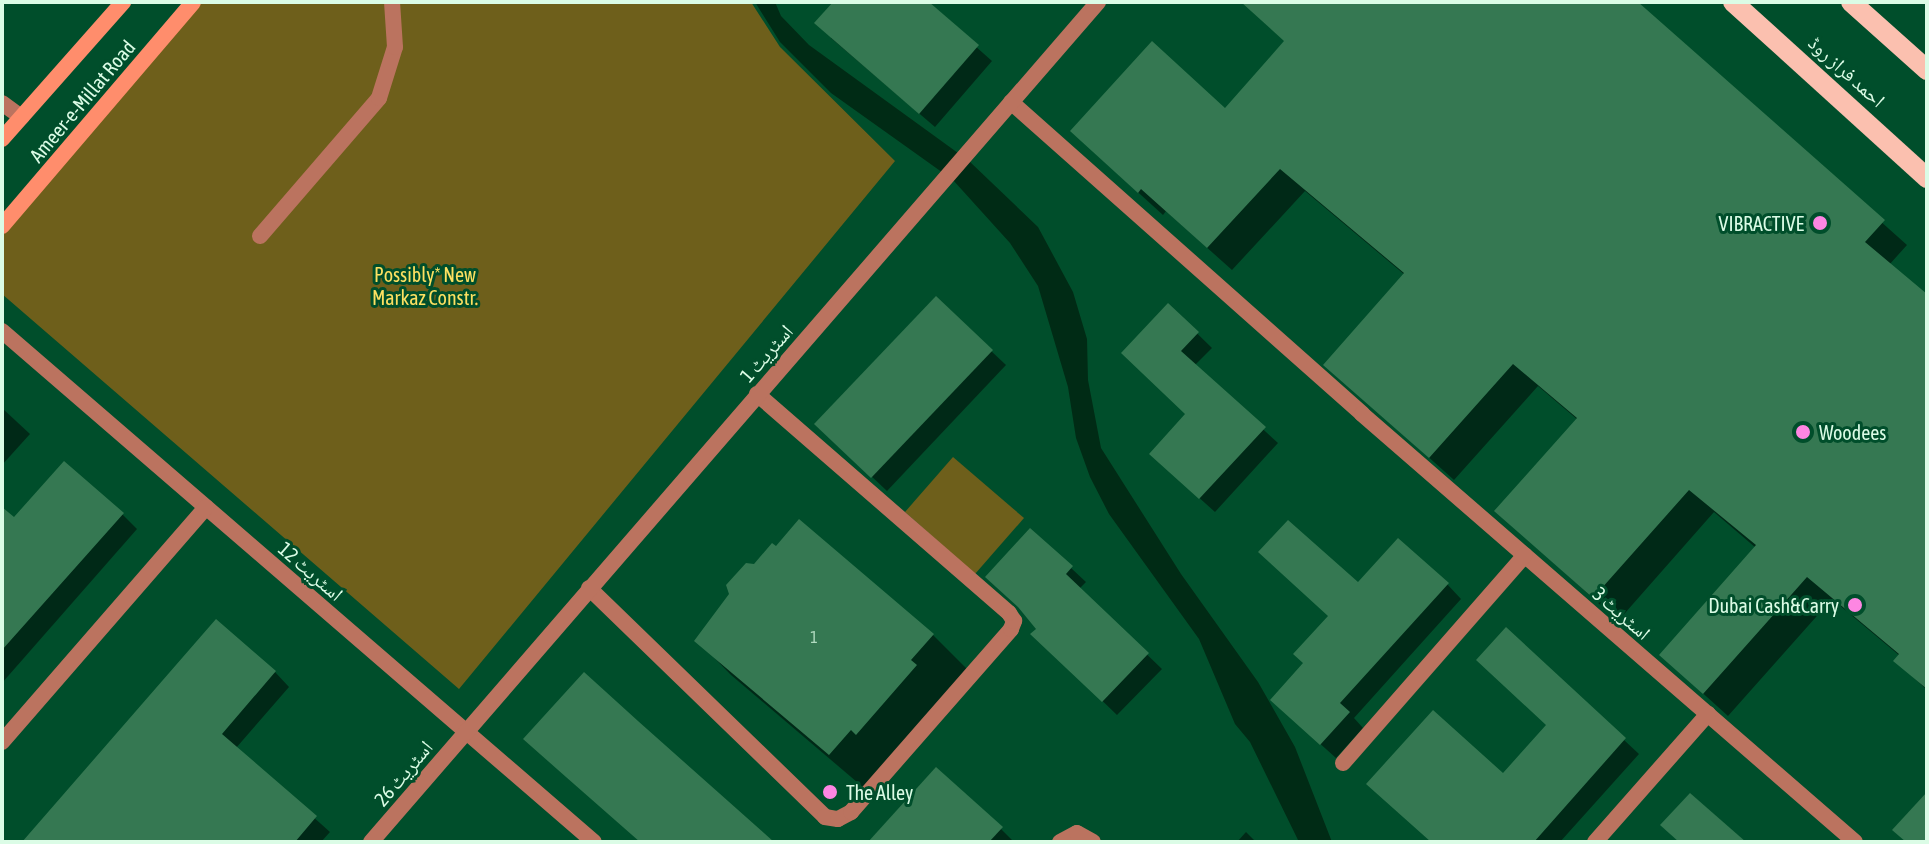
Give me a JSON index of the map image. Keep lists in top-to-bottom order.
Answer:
{
  "streets": {
    "main road": ["احمد فراز روڈ", "Ameer-e-Millat Road"],
    "street": [
      "اسٹریٹ 1",
      "اسٹریٹ 12",
      "اسٹریٹ 3",
      "اسٹریٹ 26"
    ]
  },
  "crossings": [
    ["اسٹریٹ 1", "اسٹریٹ 12"],
    ["اسٹریٹ 1", "اسٹریٹ 3"],
    ["اسٹریٹ 1", "اسٹریٹ 26"],
    ["اسٹریٹ 12", "اسٹریٹ 26"]
  ],
  "parks": ["Possibly* New Markaz Constr."],
  "places": [
    "VIBRACTIVE",
    "Woodees",
    "Dubai Cash&Carry",
    "The Alley"
  ],
  "house_numbers": ["1"]
}
